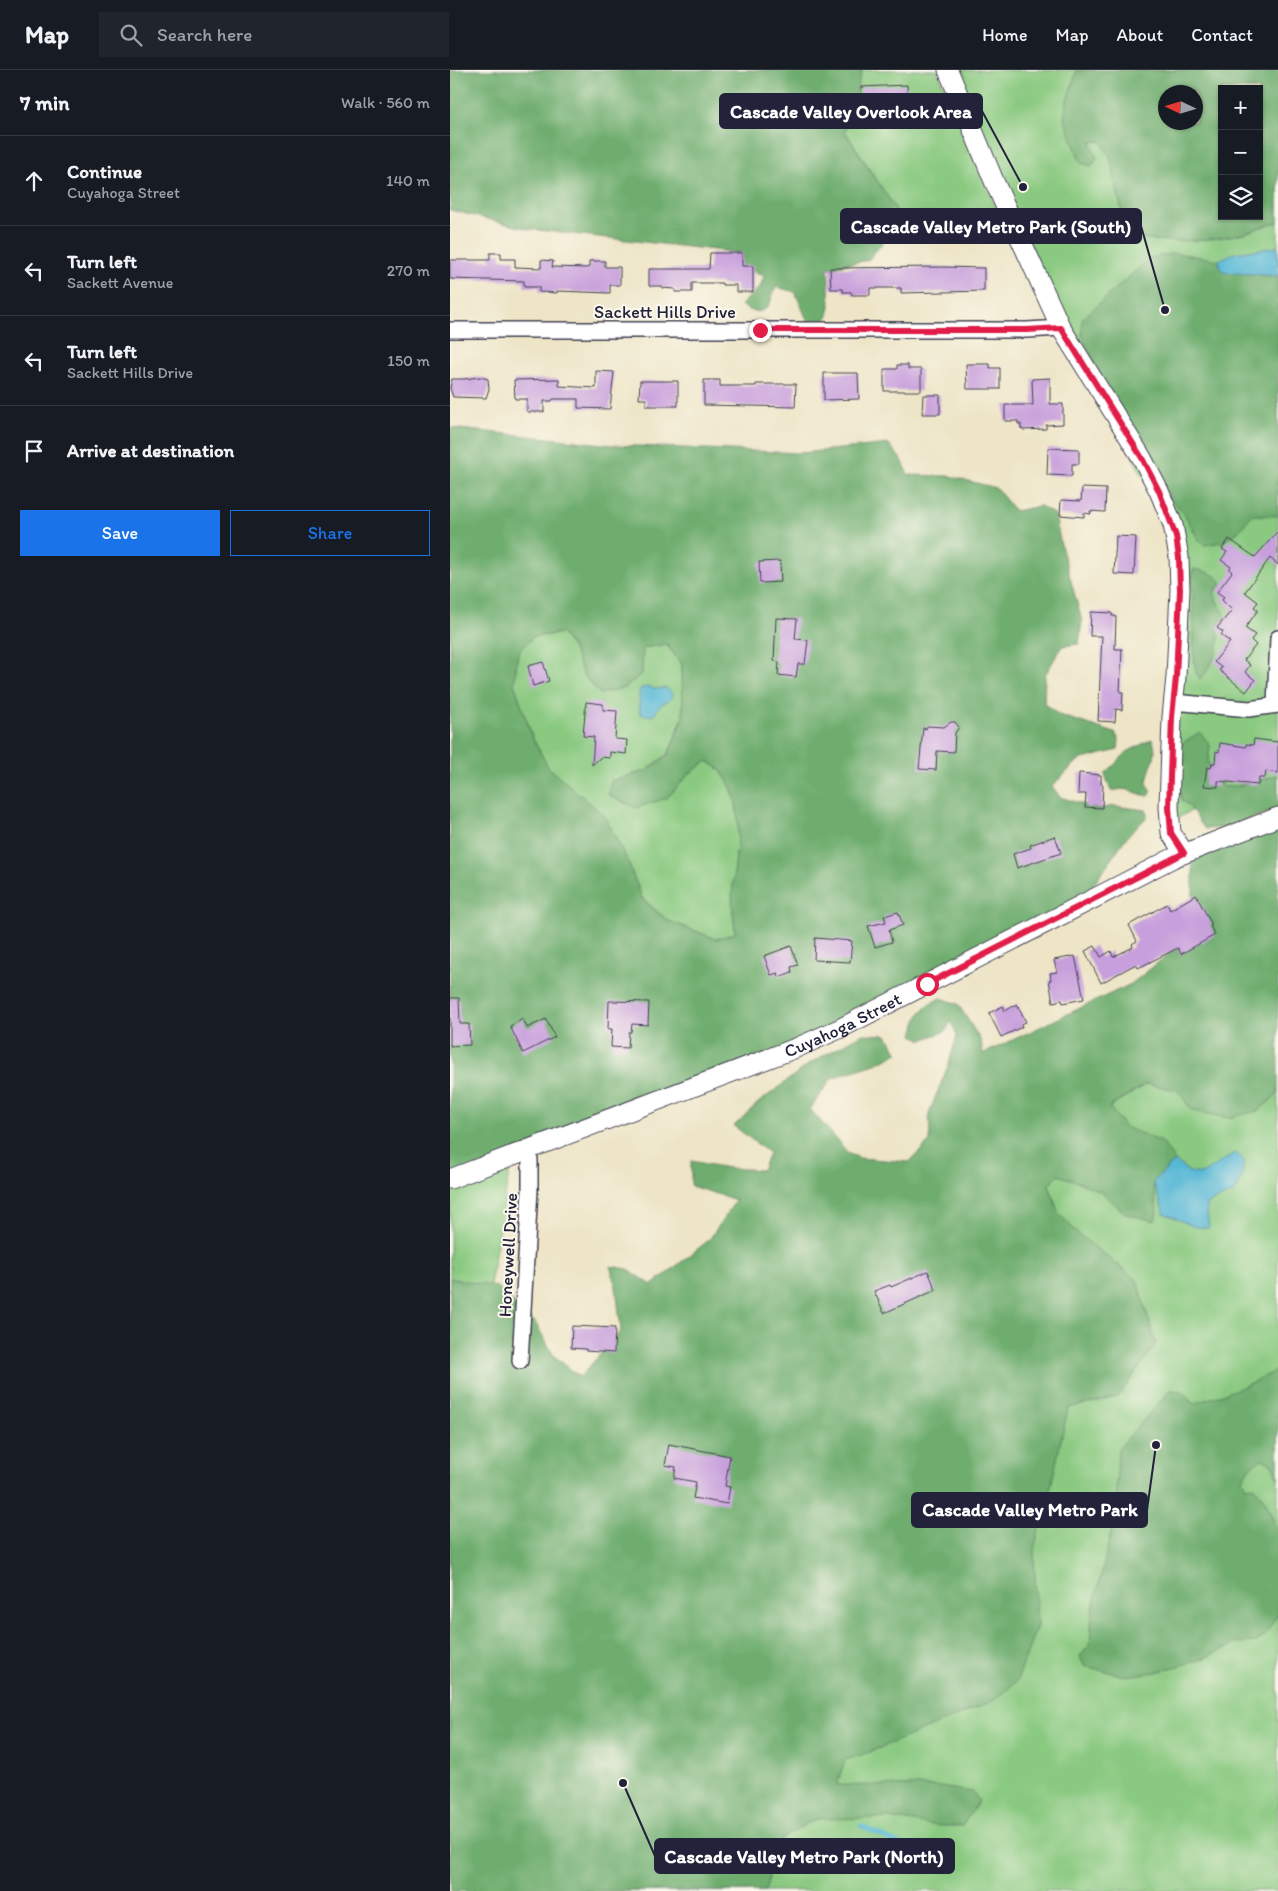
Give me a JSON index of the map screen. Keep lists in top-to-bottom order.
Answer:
{
  "streets": {
    "street": ["Sackett Hills Drive", "Cuyahoga Street", "Honeywell Drive"]
  },
  "crossings": [
    ["Cuyahoga Street", "Honeywell Drive"]
  ],
  "places": [
    "Cascade Valley Overlook Area",
    "Cascade Valley Metro Park (South)",
    "Cascade Valley Metro Park",
    "Cascade Valley Metro Park (North)"
  ],
  "north": "left",
  "page": {
    "header": "Map",
    "search": "Search here",
    "nav": [
      "Home",
      "Map",
      "About",
      "Contact"
    ],
    "heading": ["7 min", "Walk · 560 m"],
    "map_buttons": ["+", "−"],
    "list": [
      ["Continue", "Cuyahoga Street", "140 m"],
      ["Turn left", "Sackett Avenue", "270 m"],
      ["Turn left", "Sackett Hills Drive", "150 m"],
      "Arrive at destination"
    ],
    "buttons": ["Save", "Share"]
  }
}
